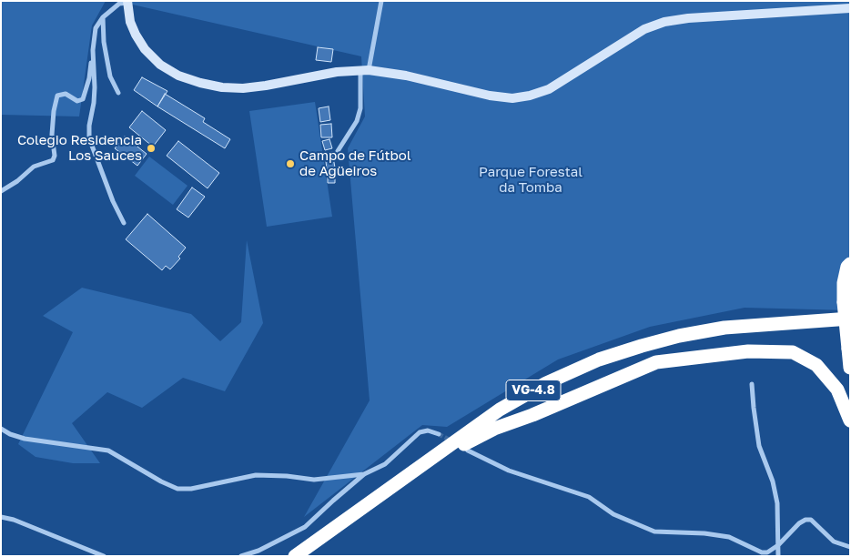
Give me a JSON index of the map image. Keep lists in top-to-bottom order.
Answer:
{
  "streets": {
    "highway": ["VG-4.8"]
  },
  "parks": ["Parque Forestal da Tomba"],
  "places": ["Colegio Residencia Los Sauces", "Campo de Fútbol de Agüeiros"]
}
